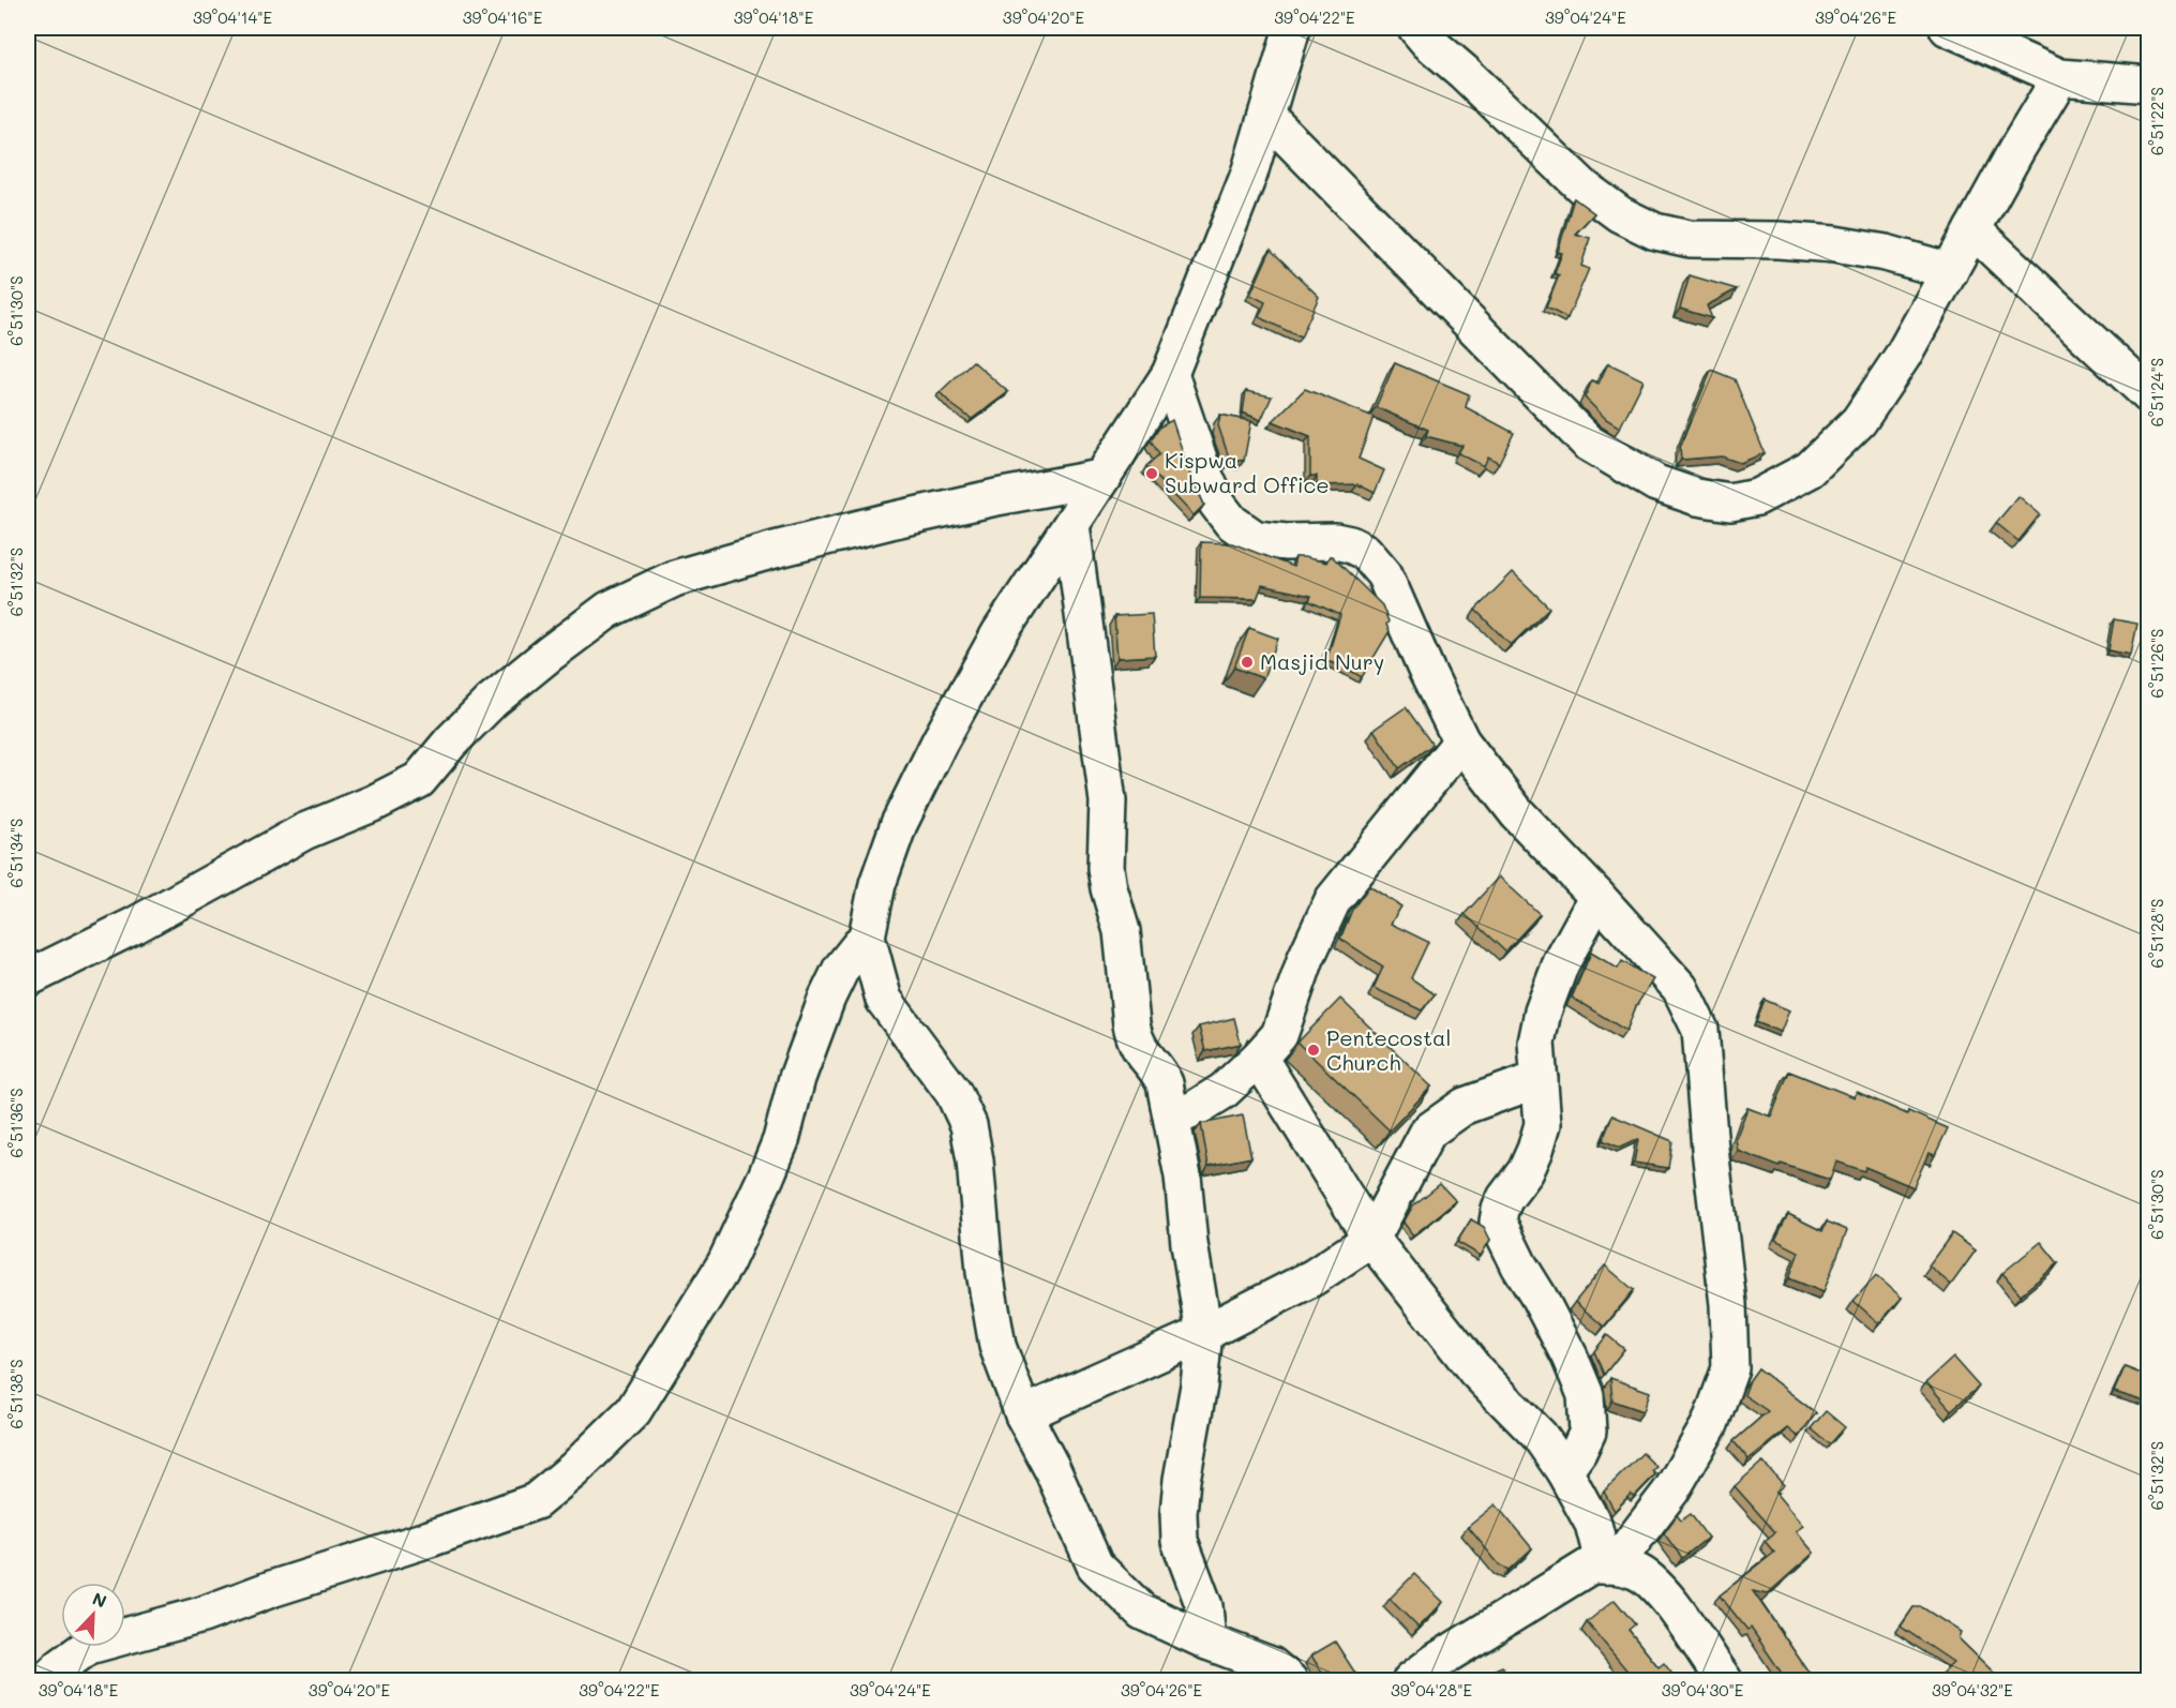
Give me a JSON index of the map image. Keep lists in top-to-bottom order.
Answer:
{
  "places": ["Kispwa Subward Office", "Masjid Nury", "Pentecostal Church"],
  "north": "top right",
  "coordinates": [
    "39°04'14\"E",
    "39°04'16\"E",
    "39°04'18\"E",
    "39°04'20\"E",
    "39°04'22\"E",
    "39°04'24\"E",
    "39°04'26\"E",
    "6°51'22\"S",
    "6°51'30\"S",
    "6°51'24\"S",
    "6°51'32\"S",
    "6°51'26\"S",
    "6°51'34\"S",
    "6°51'28\"S",
    "6°51'36\"S",
    "6°51'38\"S",
    "39°04'28\"E",
    "39°04'30\"E",
    "39°04'32\"E"
  ]
}
